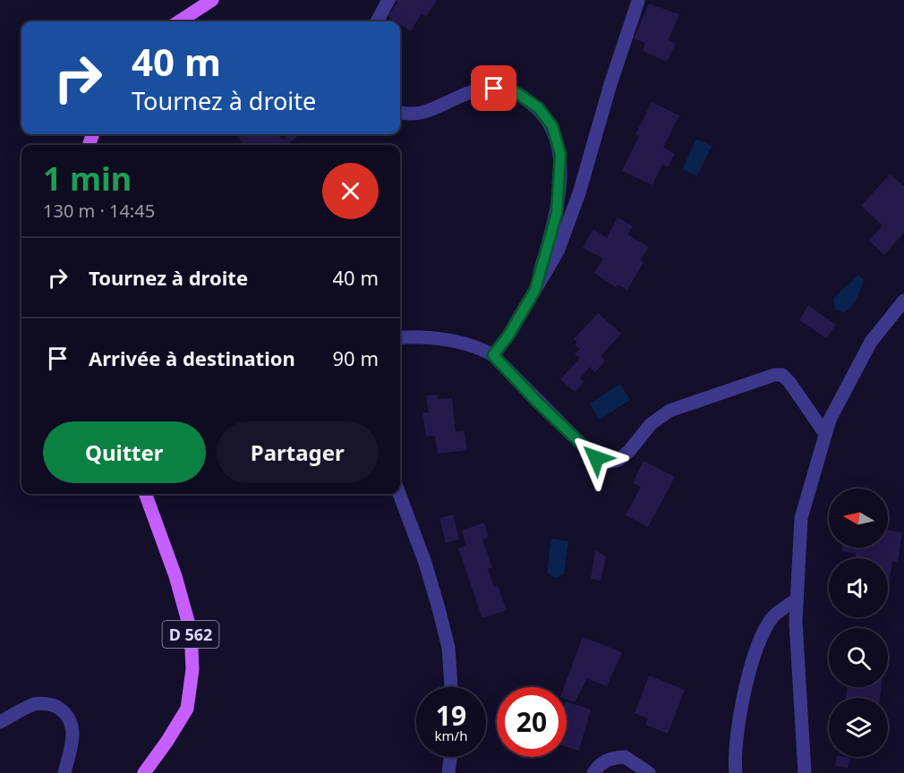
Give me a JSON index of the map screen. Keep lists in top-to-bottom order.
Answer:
{
  "streets": {
    "main road": ["D 562"]
  },
  "north": "left",
  "page": {
    "turn": ["40 m", "Tournez à droite"],
    "heading": ["1 min", "130 m · 14:45"],
    "list": [
      {
        "name": "Tournez à droite",
        "value": "40 m"
      },
      {
        "name": "Arrivée à destination",
        "value": "90 m"
      }
    ],
    "buttons": ["Quitter", "Partager"],
    "speed": "19 km/h",
    "limit": "20"
  }
}
